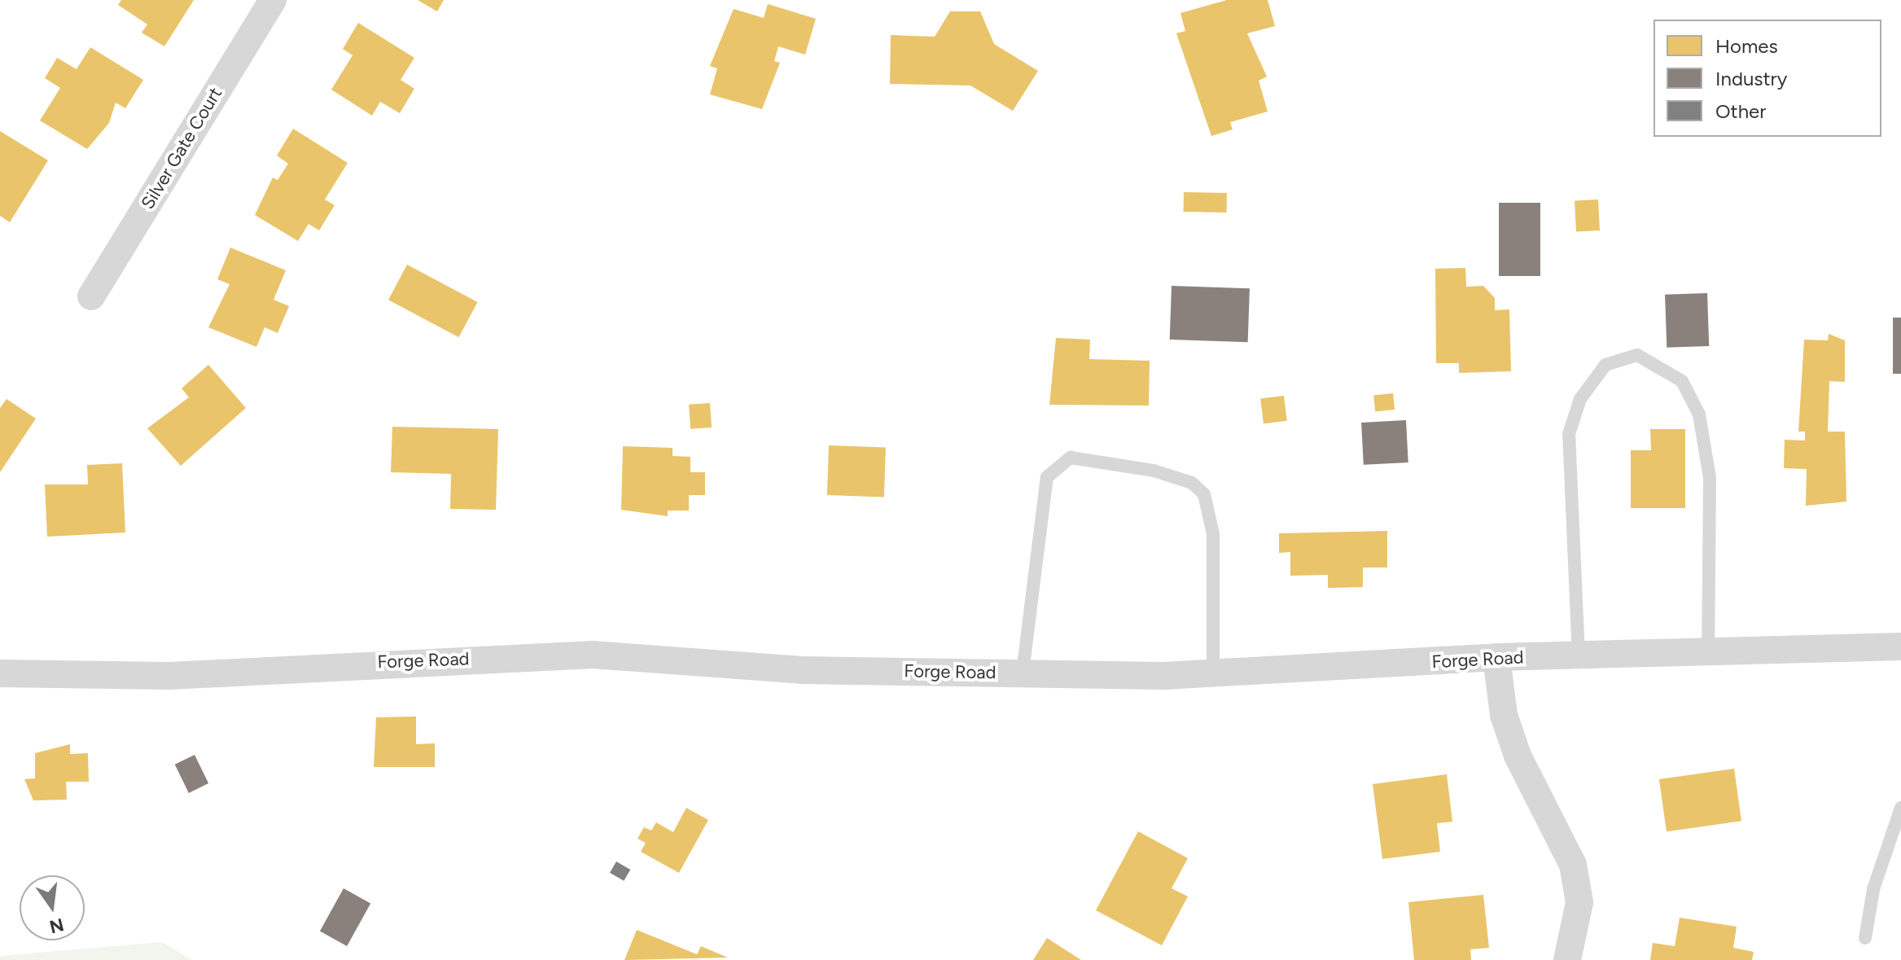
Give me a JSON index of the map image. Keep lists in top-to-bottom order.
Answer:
{
  "streets": {
    "street": ["Silver Gate Court", "Forge Road"]
  },
  "legend": ["Homes", "Industry", "Other"],
  "north": "bottom"
}
